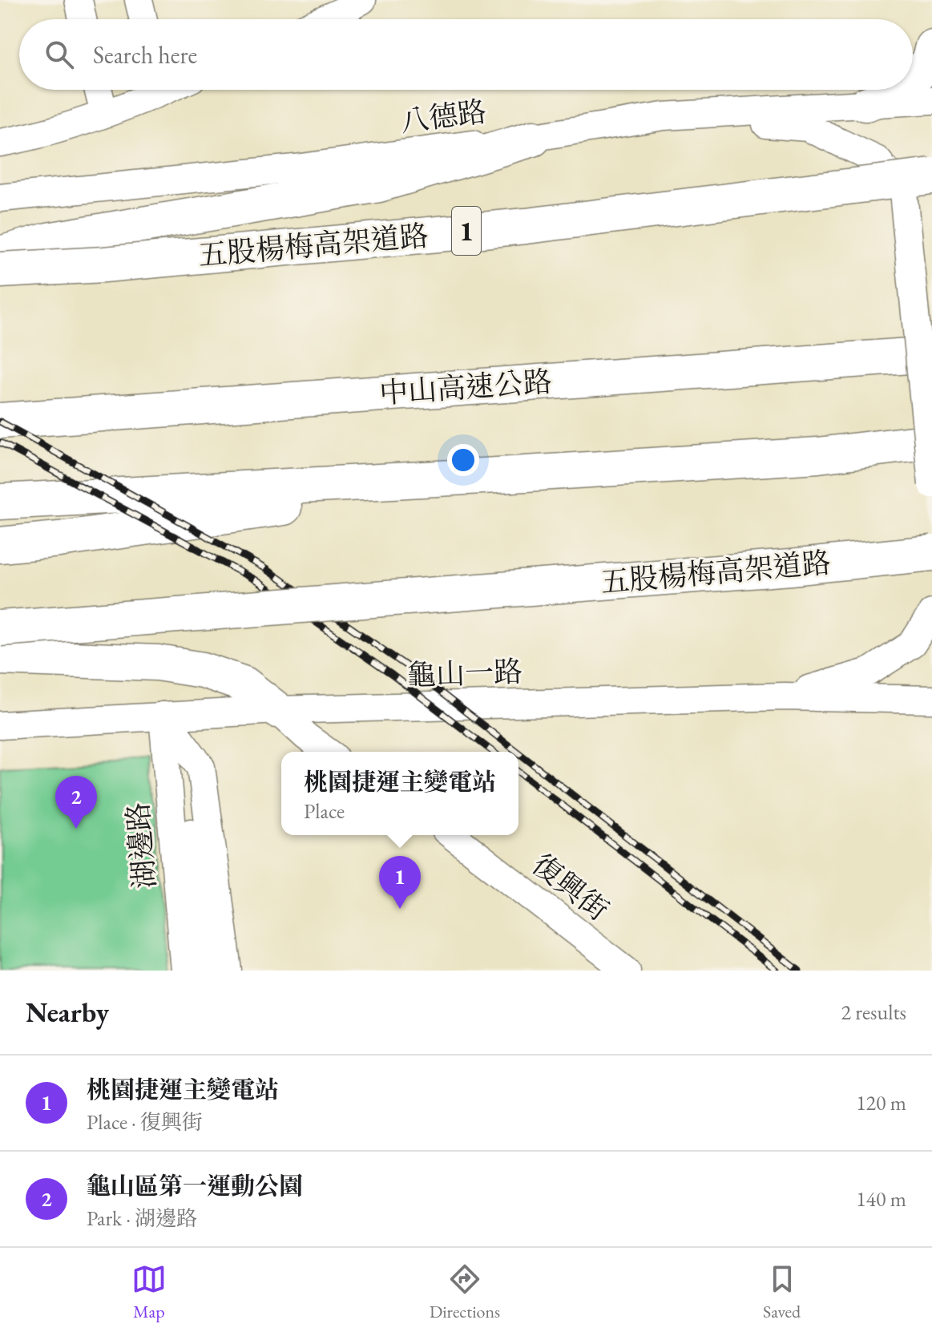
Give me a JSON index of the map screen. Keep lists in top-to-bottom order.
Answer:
{
  "streets": {
    "highway": ["1", "五股楊梅高架道路", "中山高速公路"],
    "street": [
      "八德路",
      "龜山一路",
      "湖邊路",
      "復興街"
    ]
  },
  "crossings": [
    ["龜山一路", "湖邊路"]
  ],
  "page": {
    "search": "Search here",
    "popup": ["桃園捷運主變電站", "Place"],
    "pins": ["2", "1"],
    "heading": ["Nearby", "2 results"],
    "list": [
      {
        "mark": "1",
        "name": "桃園捷運主變電站",
        "note": "Place · 復興街",
        "value": "120 m"
      },
      {
        "mark": "2",
        "name": "龜山區第一運動公園",
        "note": "Park · 湖邊路",
        "value": "140 m"
      }
    ],
    "nav": ["Map", "Directions", "Saved"]
  }
}
